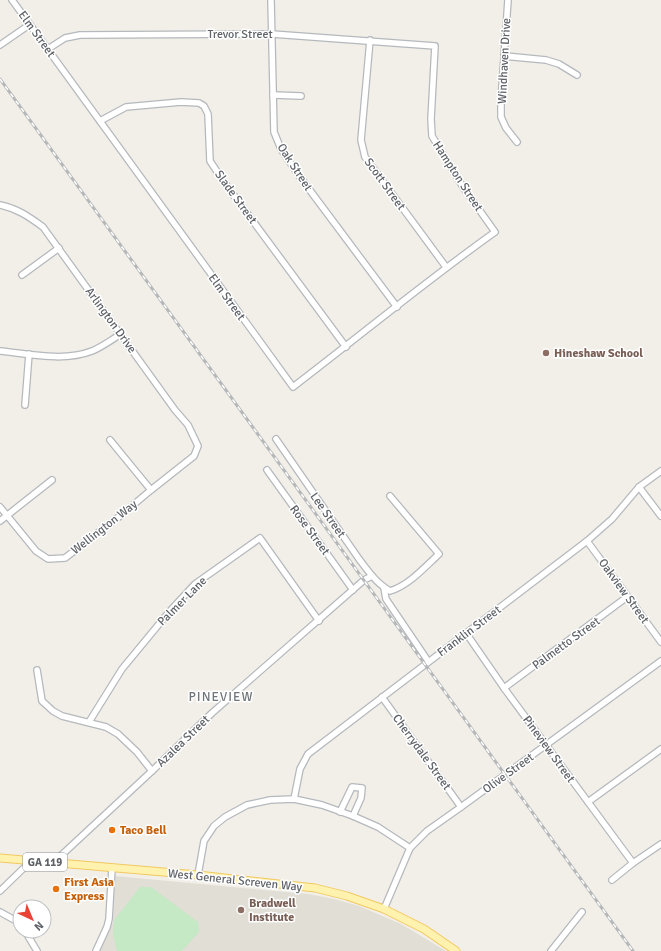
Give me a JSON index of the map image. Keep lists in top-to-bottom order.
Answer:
{
  "streets": {
    "main road": ["GA 119", "West General Screven Way"],
    "street": [
      "Elm Street",
      "Trevor Street",
      "Windhaven Drive",
      "Oak Street",
      "Hampton Street",
      "Scott Street",
      "Slade Street",
      "Arlington Drive",
      "Lee Street",
      "Wellington Way",
      "Rose Street",
      "Oakview Street",
      "Palmer Lane",
      "Franklin Street",
      "Palmetto Street",
      "Azalea Street",
      "Pineview Street",
      "Cherrydale Street",
      "Olive Street"
    ]
  },
  "crossings": [
    ["Elm Street", "Trevor Street"],
    ["Elm Street", "Oak Street"],
    ["Elm Street", "Hampton Street"],
    ["Elm Street", "Scott Street"],
    ["Elm Street", "Slade Street"],
    ["Trevor Street", "Oak Street"],
    ["Trevor Street", "Hampton Street"],
    ["Trevor Street", "Scott Street"],
    ["Arlington Drive", "Wellington Way"],
    ["Lee Street", "Franklin Street"],
    ["Lee Street", "Azalea Street"],
    ["Rose Street", "Azalea Street"],
    ["Oakview Street", "Franklin Street"],
    ["Oakview Street", "Palmetto Street"],
    ["Palmer Lane", "Azalea Street"],
    ["Franklin Street", "Pineview Street"],
    ["Franklin Street", "Cherrydale Street"],
    ["Palmetto Street", "Pineview Street"],
    ["Azalea Street", "West General Screven Way"],
    ["Pineview Street", "Olive Street"],
    ["Cherrydale Street", "Olive Street"],
    ["Olive Street", "West General Screven Way"]
  ],
  "districts": ["PINEVIEW"],
  "places": [
    "Hineshaw School",
    "Taco Bell",
    "First Asia Express",
    "Bradwell Institute"
  ],
  "north": "bottom right"
}
